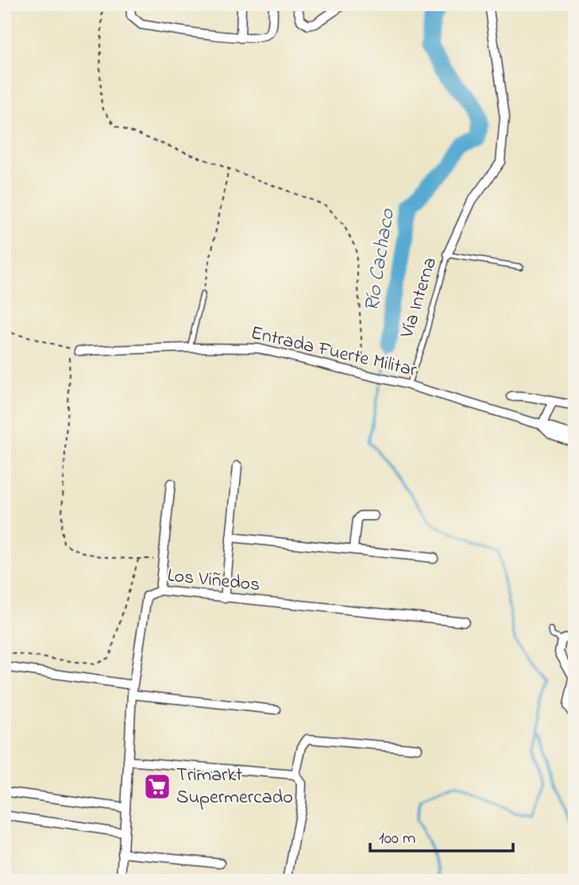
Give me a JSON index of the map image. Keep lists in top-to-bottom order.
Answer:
{
  "streets": {
    "street": ["Entrada Fuerte Militar", "Los Viñedos"],
    "lane": ["Vía Interna"]
  },
  "crossings": [
    ["Vía Interna", "Entrada Fuerte Militar"]
  ],
  "water": ["Río Cachaco"],
  "places": {
    "supermarket": ["Trimarkt Supermercado"]
  },
  "scale_bar": "100 m"
}
